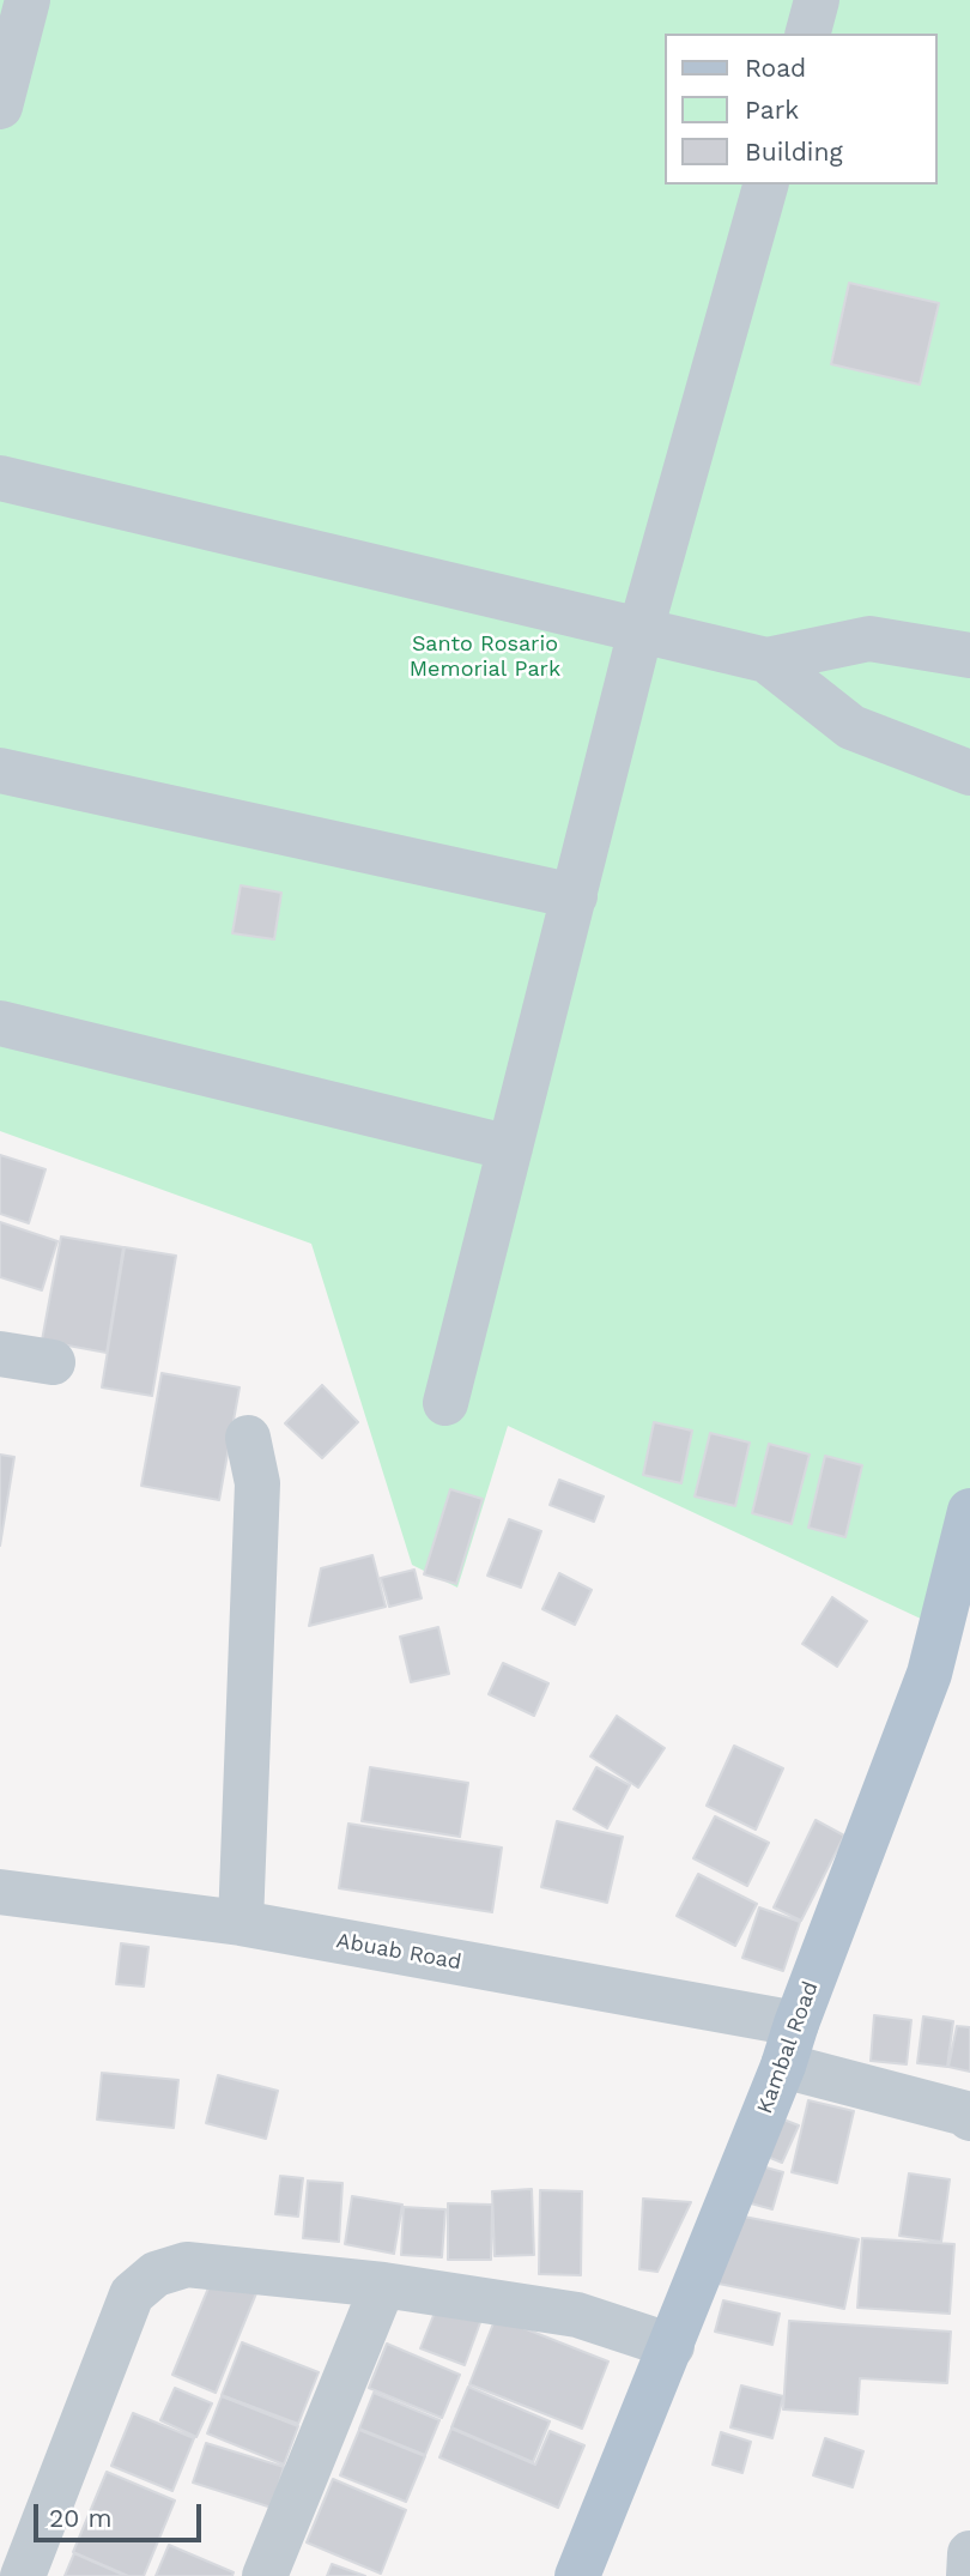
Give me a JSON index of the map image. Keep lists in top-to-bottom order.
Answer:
{
  "streets": {
    "main road": ["Kambal Road"],
    "street": ["Abuab Road"]
  },
  "crossings": [
    ["Abuab Road", "Kambal Road"]
  ],
  "parks": ["Santo Rosario Memorial Park"],
  "legend": ["Road", "Park", "Building"],
  "scale_bar": "20 m"
}
